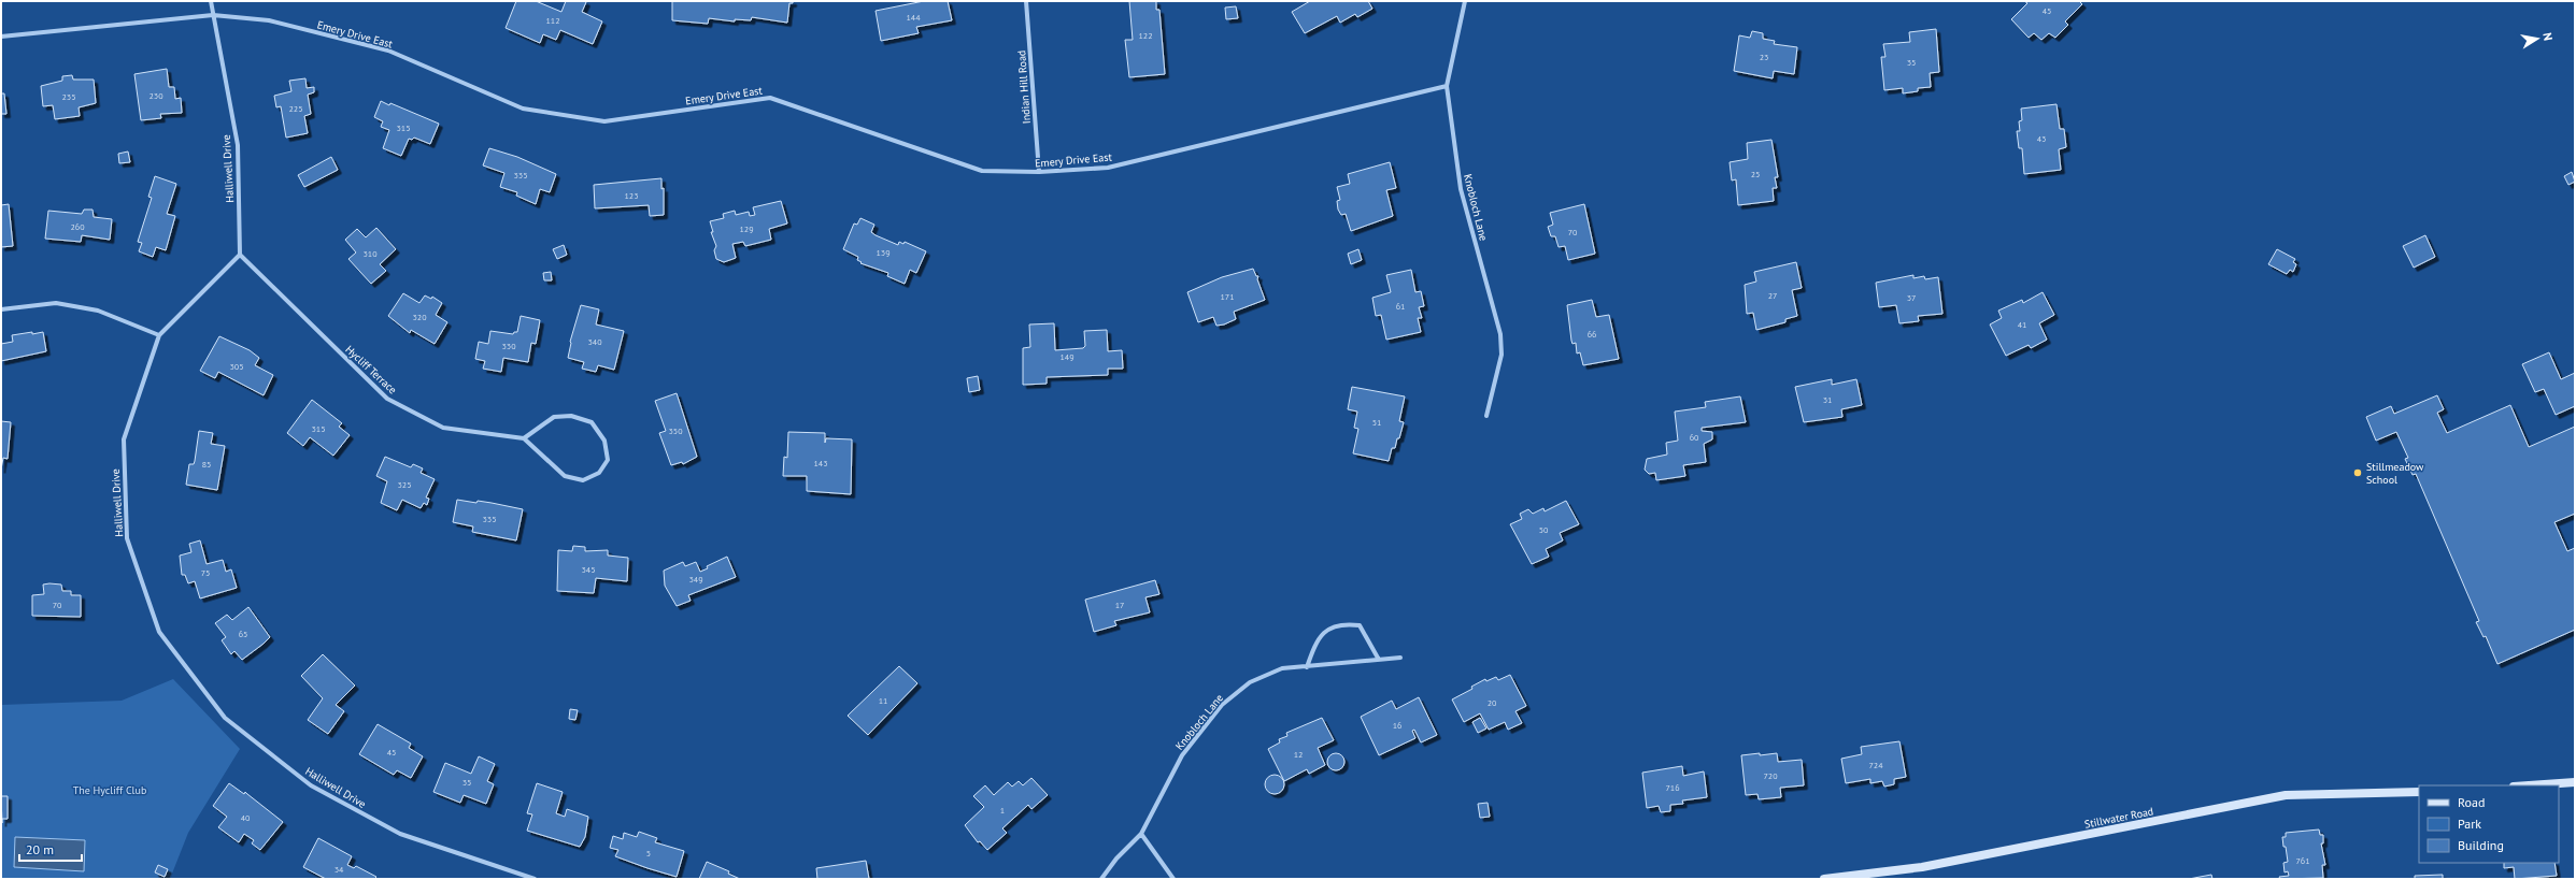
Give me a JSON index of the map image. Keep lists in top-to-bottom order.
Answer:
{
  "streets": {
    "main road": ["Stillwater Road"],
    "street": [
      "Emery Drive East",
      "Indian Hill Road",
      "Halliwell Drive",
      "Knobloch Lane",
      "Hycliff Terrace"
    ]
  },
  "crossings": [
    ["Emery Drive East", "Indian Hill Road"],
    ["Emery Drive East", "Halliwell Drive"],
    ["Emery Drive East", "Knobloch Lane"],
    ["Halliwell Drive", "Hycliff Terrace"]
  ],
  "parks": ["The Hycliff Club"],
  "places": ["Stillmeadow School"],
  "house_numbers": [
    "45",
    "144",
    "112",
    "122",
    "23",
    "35",
    "230",
    "235",
    "225",
    "315",
    "43",
    "25",
    "335",
    "123",
    "260",
    "129",
    "70",
    "139",
    "310",
    "27",
    "171",
    "37",
    "61",
    "320",
    "41",
    "66",
    "340",
    "330",
    "149",
    "305",
    "31",
    "51",
    "315",
    "350",
    "60",
    "143",
    "85",
    "325",
    "335",
    "50",
    "345",
    "75",
    "349",
    "70",
    "17",
    "65",
    "11",
    "20",
    "16",
    "45",
    "12",
    "724",
    "720",
    "35",
    "716",
    "1",
    "40",
    "5",
    "761",
    "34"
  ],
  "legend": ["Road", "Park", "Building"],
  "scale_bar": "20 m",
  "north": "right"
}
